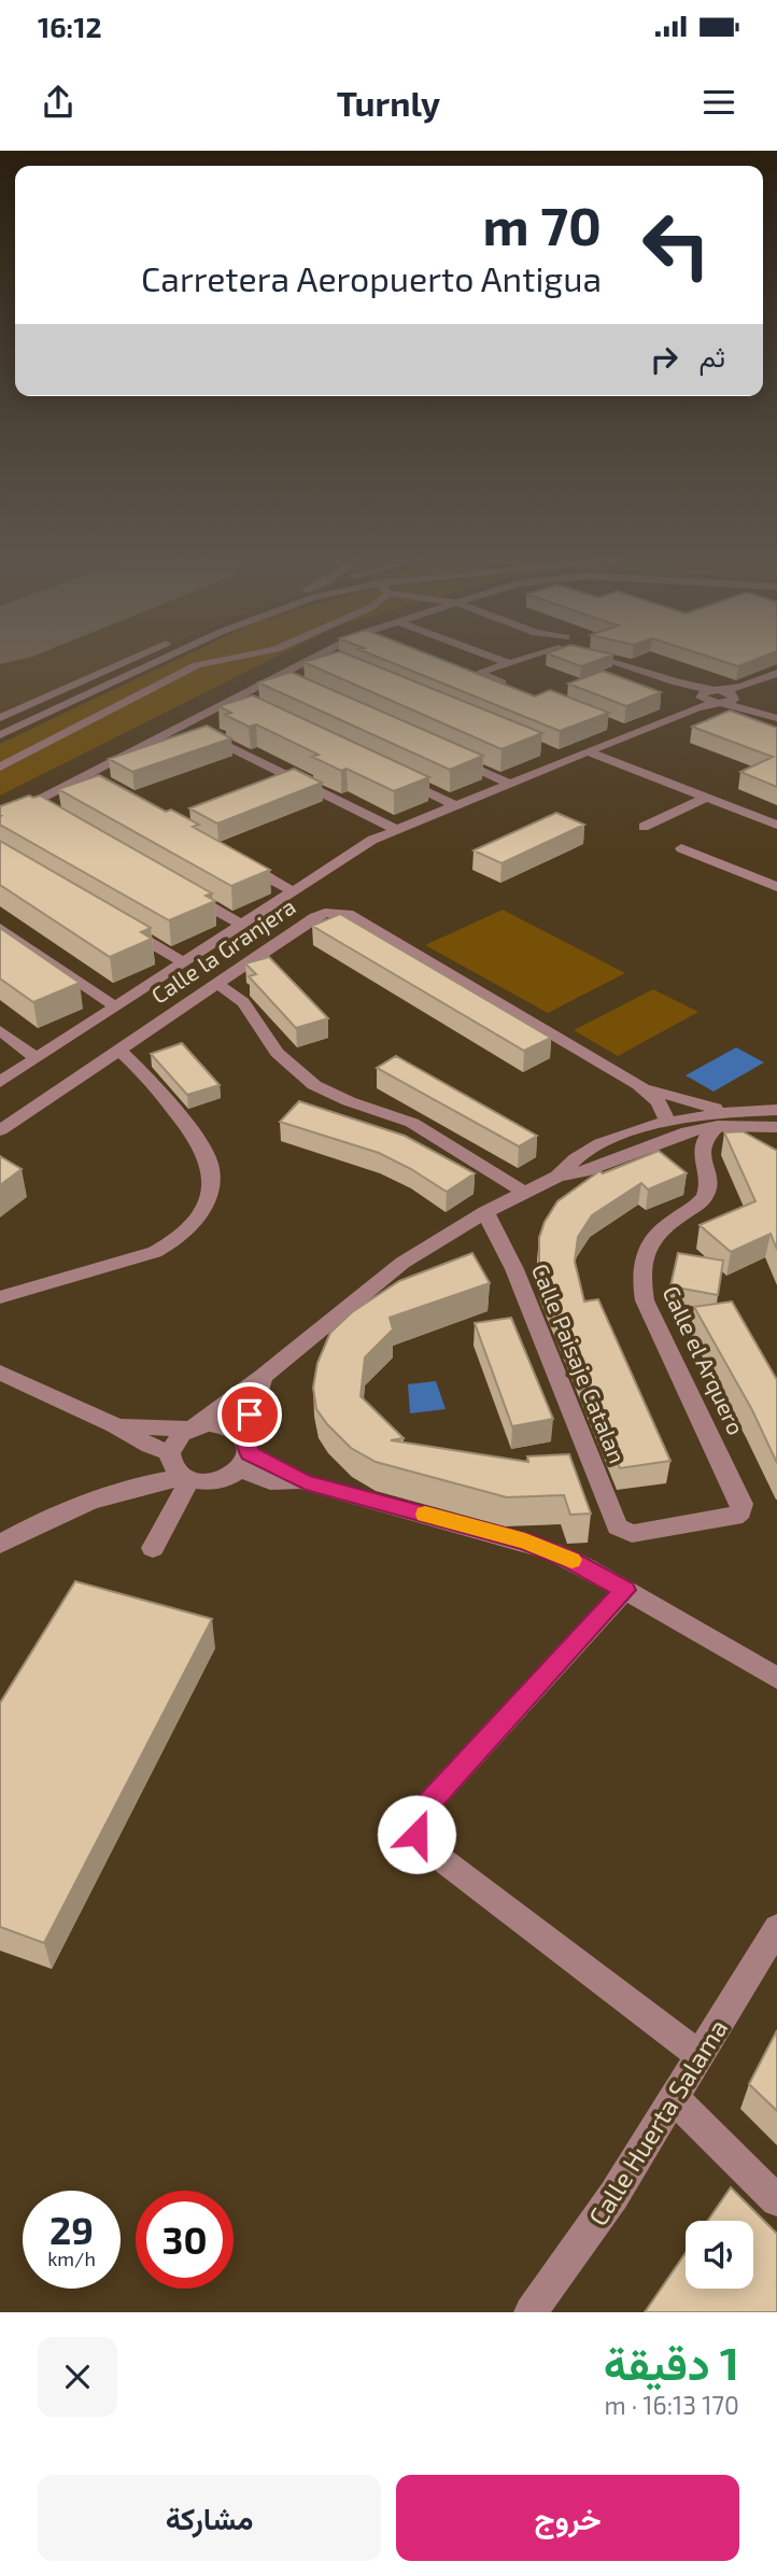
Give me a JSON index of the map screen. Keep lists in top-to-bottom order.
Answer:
{
  "streets": {
    "street": [
      "Calle la Granjera",
      "Calle el Arquero",
      "Calle Paisaje Catalan",
      "Calle Huerta Salama"
    ]
  },
  "crossings": [
    ["Calle la Granjera", "Calle el Arquero"],
    ["Calle el Arquero", "Calle Paisaje Catalan"]
  ],
  "page": {
    "status": "16:12",
    "header": "Turnly",
    "turn": ["70 m", "Carretera Aeropuerto Antigua"],
    "then": "ثم",
    "speed": "29 km/h",
    "limit": "30",
    "heading": ["1 دقيقة", "170 m · 16:13"],
    "buttons": ["خروج", "مشاركة"]
  }
}
